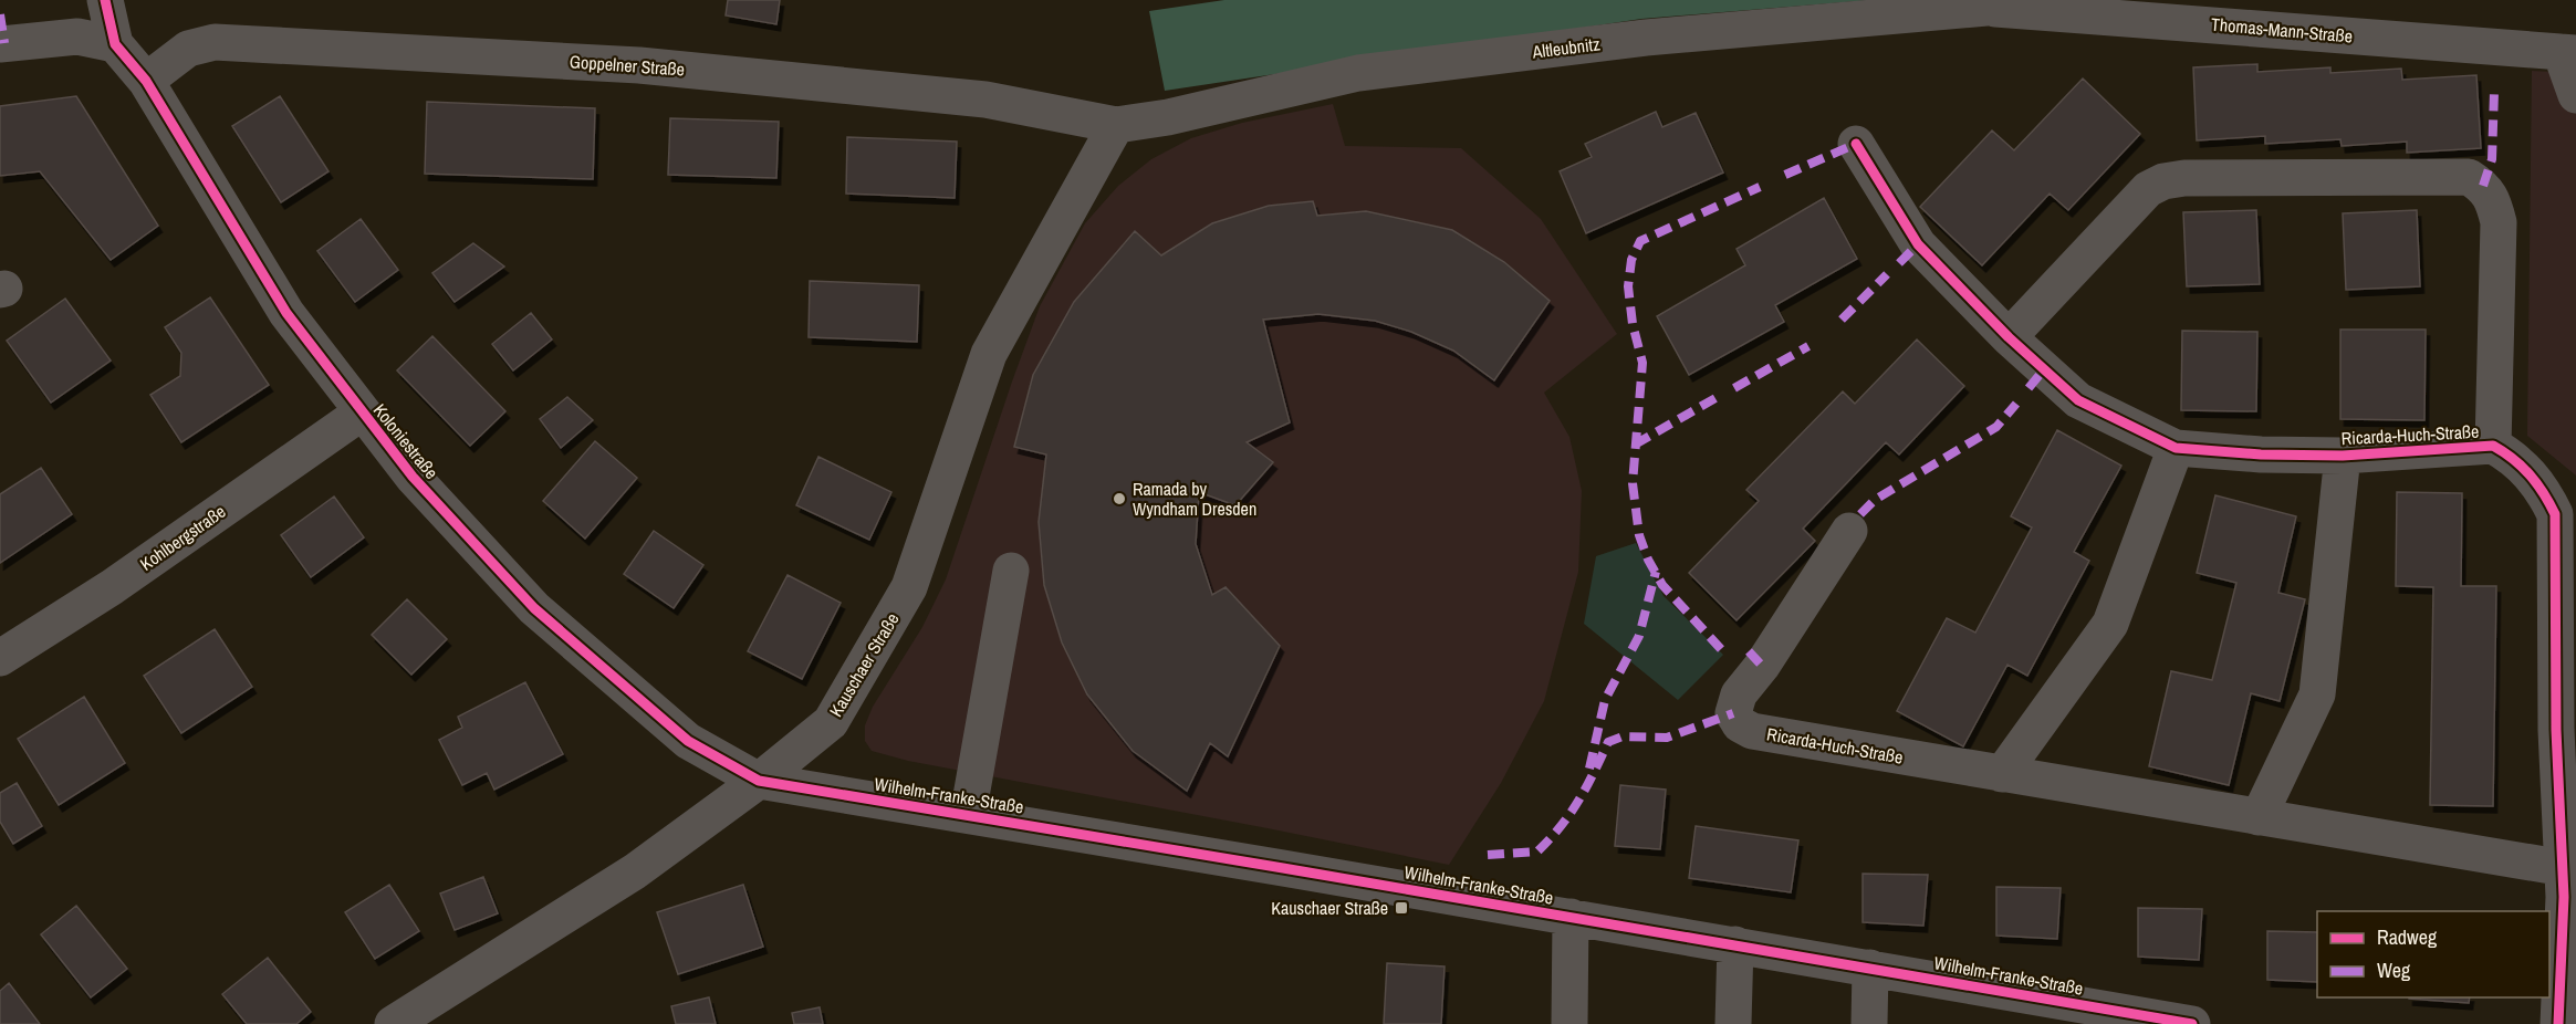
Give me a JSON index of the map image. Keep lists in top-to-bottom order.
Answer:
{
  "streets": {
    "street": [
      "Thomas-Mann-Straße",
      "Altleubnitz",
      "Goppelner Straße",
      "Ricarda-Huch-Straße",
      "Koloniestraße",
      "Kohlbergstraße",
      "Kauschaer Straße",
      "Wilhelm-Franke-Straße"
    ]
  },
  "crossings": [
    ["Thomas-Mann-Straße", "Altleubnitz"],
    ["Altleubnitz", "Goppelner Straße"],
    ["Altleubnitz", "Kauschaer Straße"],
    ["Goppelner Straße", "Koloniestraße"],
    ["Goppelner Straße", "Kauschaer Straße"],
    ["Koloniestraße", "Kohlbergstraße"],
    ["Koloniestraße", "Kauschaer Straße"],
    ["Koloniestraße", "Wilhelm-Franke-Straße"],
    ["Kauschaer Straße", "Wilhelm-Franke-Straße"]
  ],
  "places": {
    "other": ["Ramada by Wyndham Dresden"],
    "transit": ["Kauschaer Straße"]
  },
  "legend": ["Radweg", "Weg"]
}
